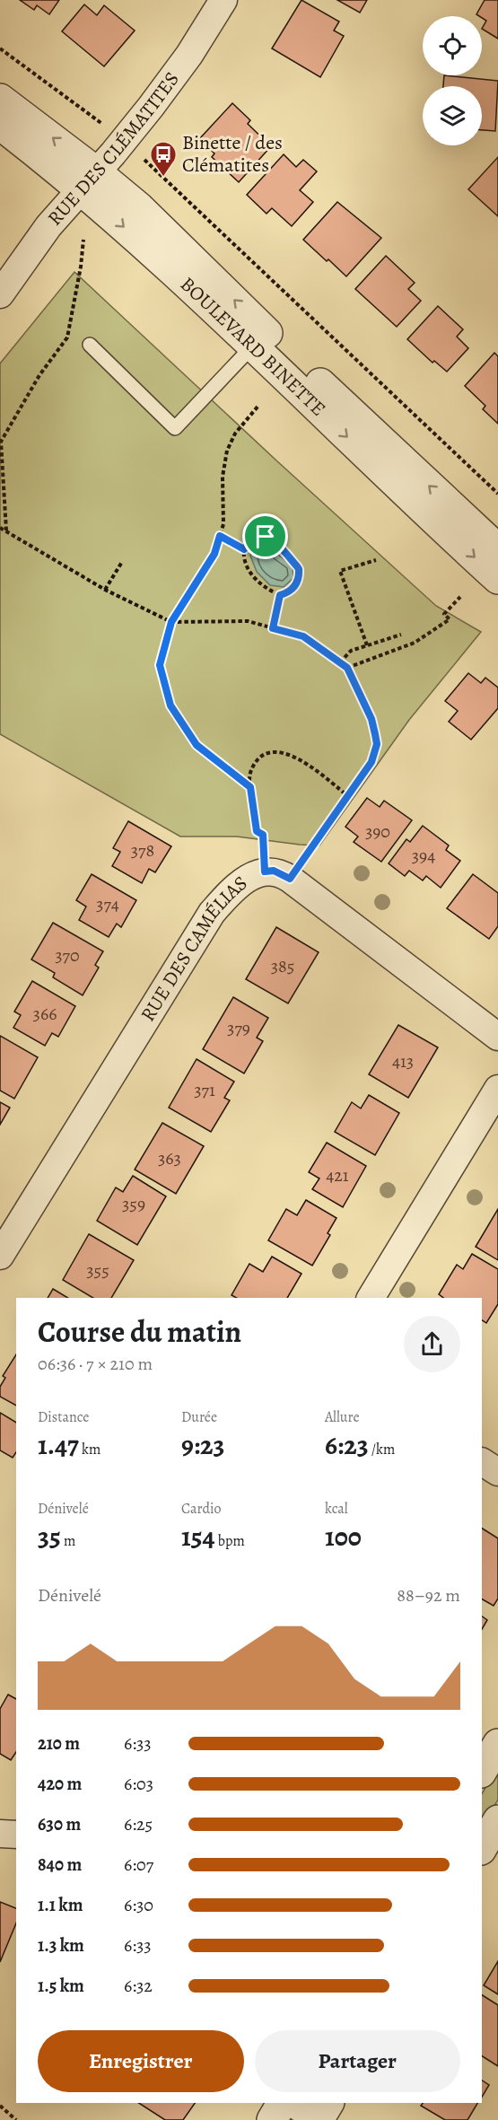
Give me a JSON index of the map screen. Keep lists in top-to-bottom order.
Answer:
{
  "streets": {
    "street": ["RUE DES CLÉMATITES", "BOULEVARD BINETTE", "RUE DES CAMÉLIAS"]
  },
  "crossings": [
    ["RUE DES CLÉMATITES", "BOULEVARD BINETTE"]
  ],
  "places": {
    "bus stop": ["Binette / des Clématites"]
  },
  "house_numbers": [
    "390",
    "378",
    "394",
    "374",
    "370",
    "385",
    "366",
    "379",
    "413",
    "371",
    "363",
    "421",
    "359",
    "355"
  ],
  "page": {
    "heading": ["Course du matin", "06:36 · 7 × 210 m"],
    "stats": [
      ["Distance", "1.47 km"],
      ["Durée", "9:23"],
      ["Allure", "6:23 /km"],
      ["Dénivelé", "35 m"],
      ["Cardio", "154 bpm"],
      ["kcal", "100"]
    ],
    "chart": ["Dénivelé", "88–92 m"],
    "list": [
      {
        "name": "210 m",
        "note": "6:33"
      },
      {
        "name": "420 m",
        "note": "6:03"
      },
      {
        "name": "630 m",
        "note": "6:25"
      },
      {
        "name": "840 m",
        "note": "6:07"
      },
      {
        "name": "1.1 km",
        "note": "6:30"
      },
      {
        "name": "1.3 km",
        "note": "6:33"
      },
      {
        "name": "1.5 km",
        "note": "6:32"
      }
    ],
    "buttons": ["Enregistrer", "Partager"]
  }
}
